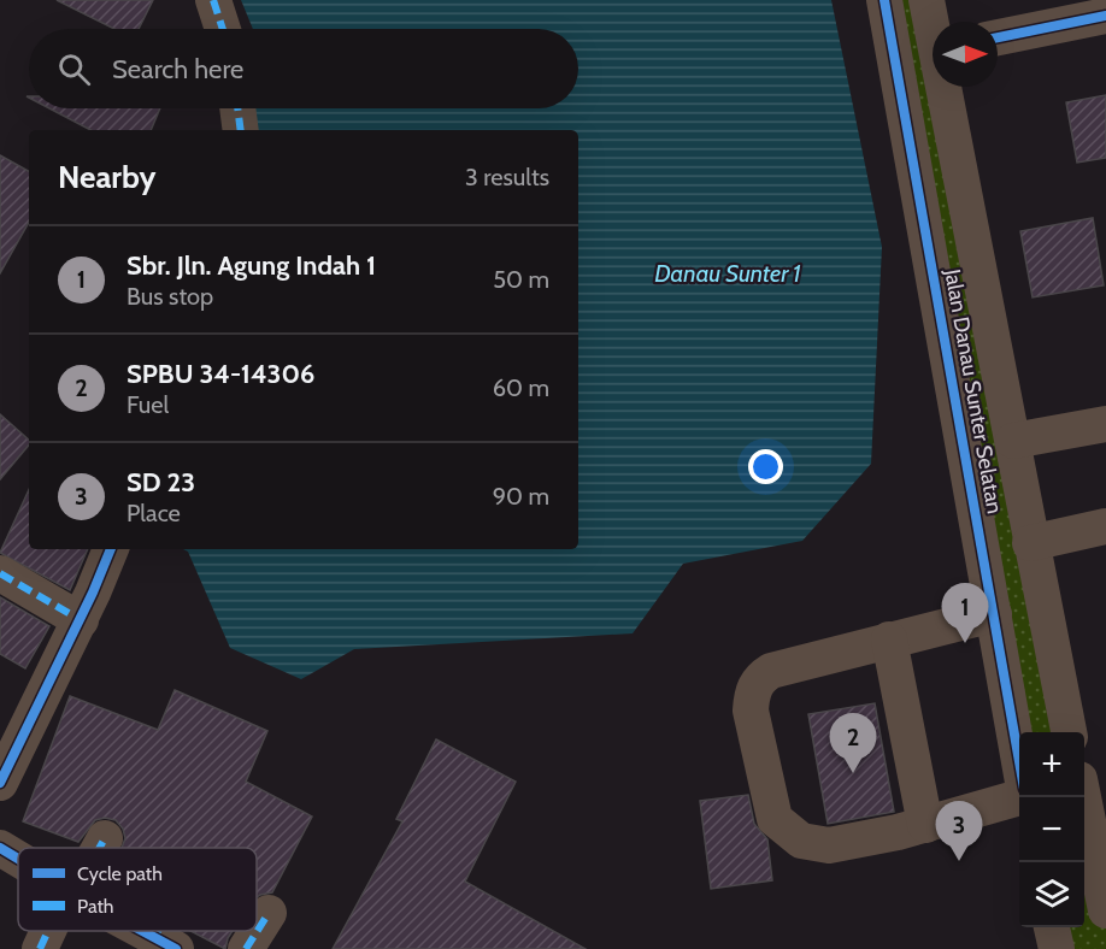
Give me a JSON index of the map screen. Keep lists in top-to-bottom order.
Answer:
{
  "streets": {
    "street": ["Jalan Danau Sunter Selatan"]
  },
  "water": ["Danau Sunter 1"],
  "legend": ["Cycle path", "Path"],
  "north": "right",
  "page": {
    "search": "Search here",
    "heading": ["Nearby", "3 results"],
    "list": [
      {
        "mark": "1",
        "name": "Sbr. Jln. Agung Indah 1",
        "note": "Bus stop",
        "value": "50 m"
      },
      {
        "mark": "2",
        "name": "SPBU 34-14306",
        "note": "Fuel",
        "value": "60 m"
      },
      {
        "mark": "3",
        "name": "SD 23",
        "note": "Place",
        "value": "90 m"
      }
    ],
    "pins": ["1", "2", "3"],
    "map_buttons": ["+", "−"]
  }
}
